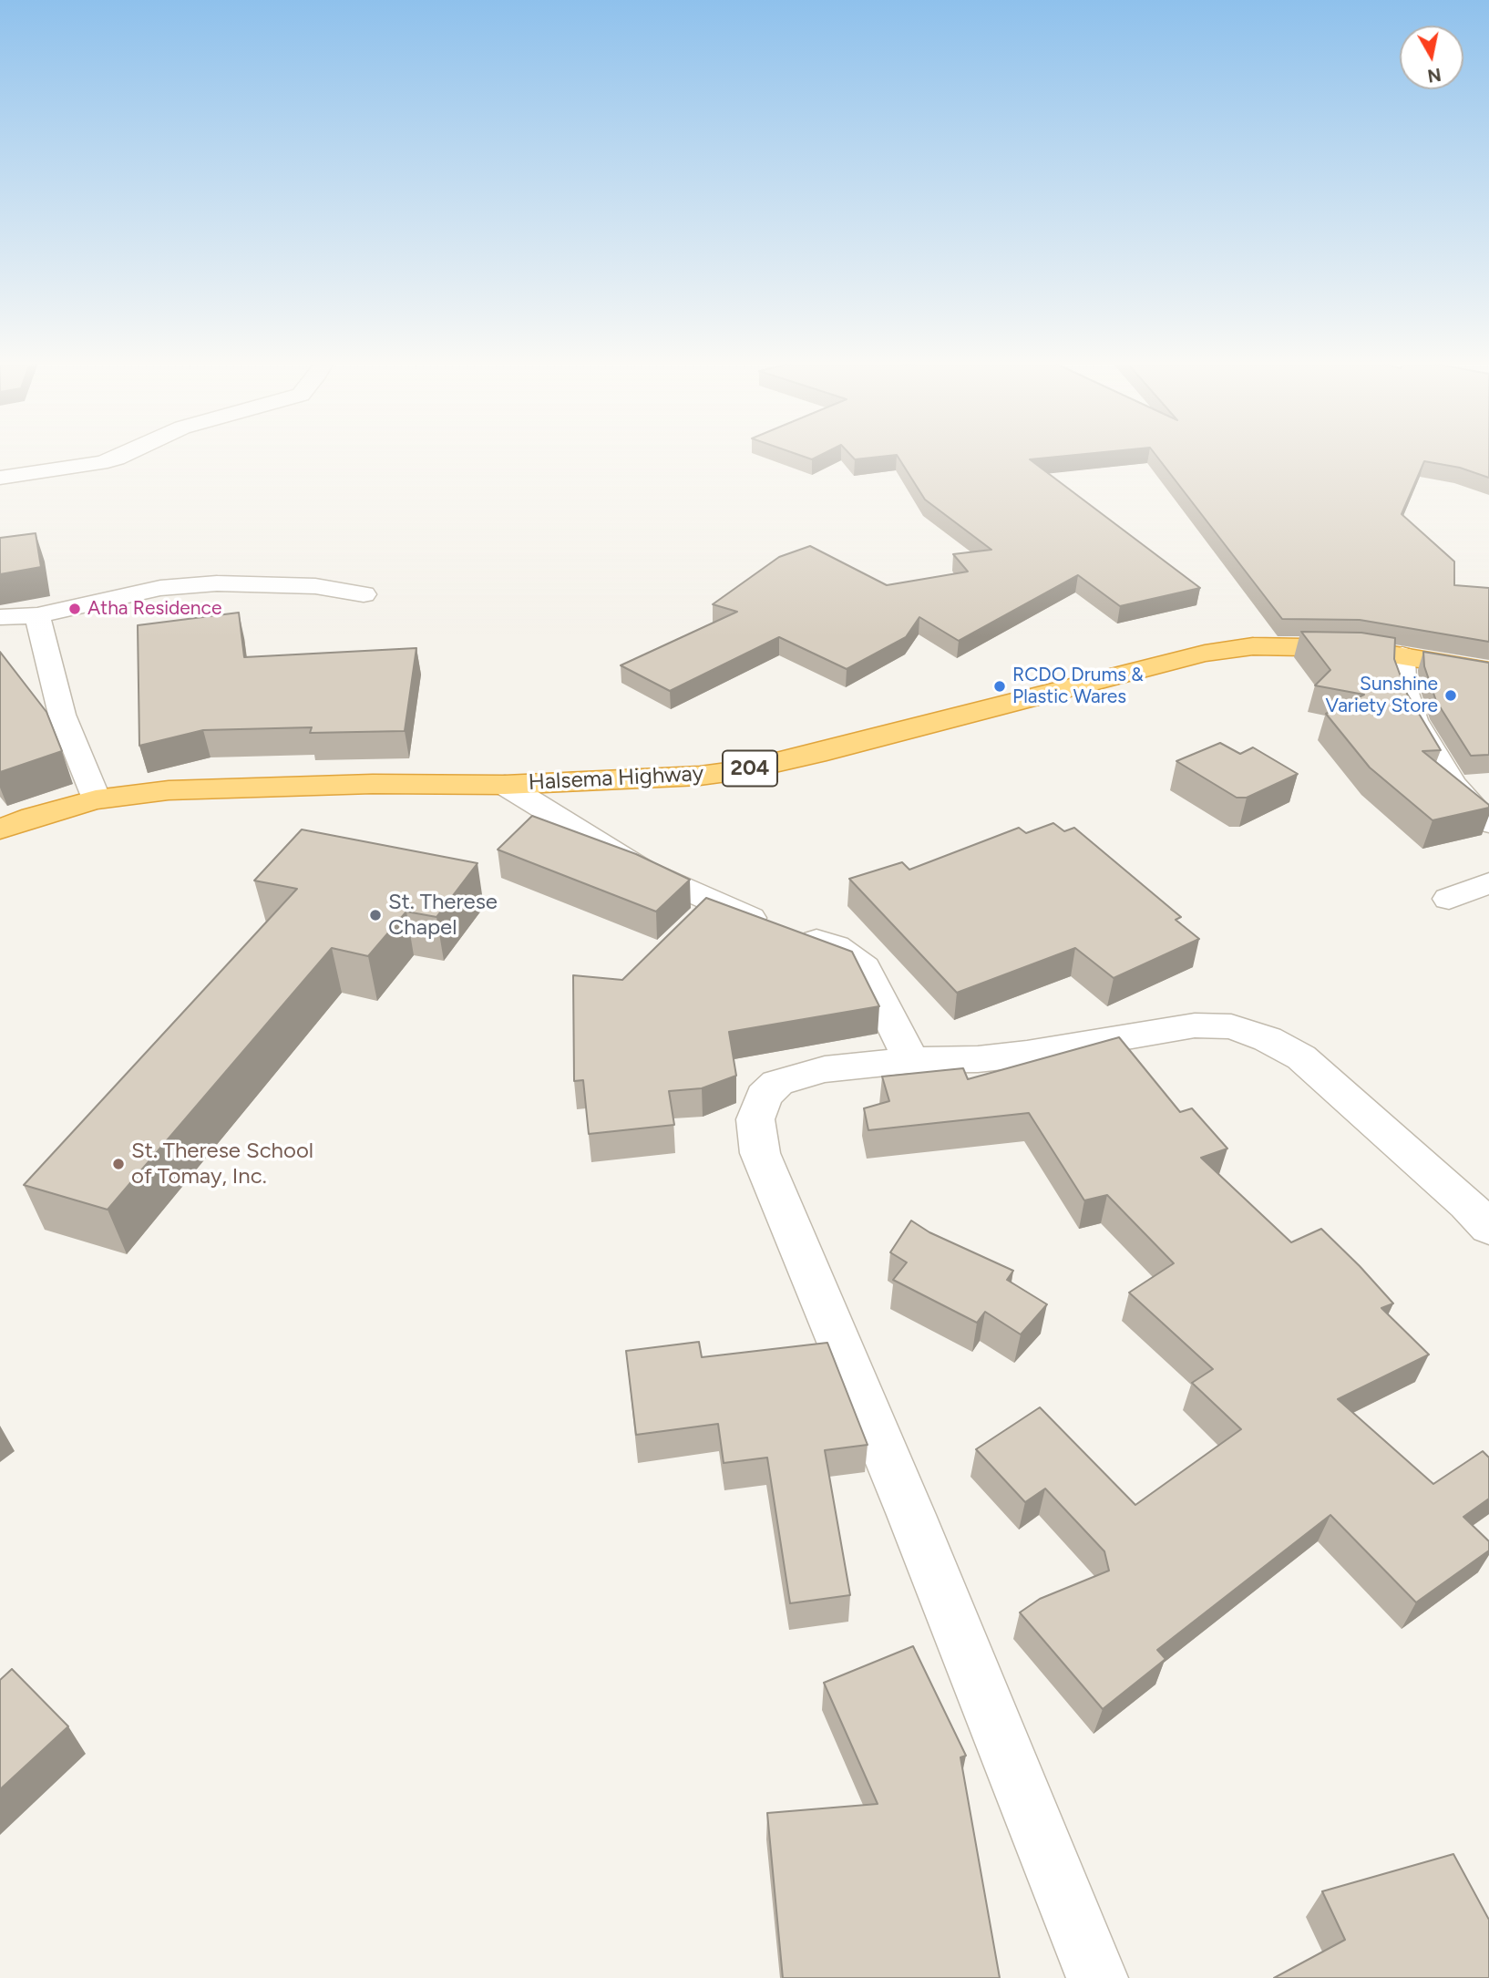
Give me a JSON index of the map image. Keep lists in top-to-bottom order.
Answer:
{
  "streets": {
    "highway": ["204", "Halsema Highway"]
  },
  "places": [
    "Atha Residence",
    "RCDO Drums & Plastic Wares",
    "Sunshine Variety Store",
    "St. Therese Chapel",
    "St. Therese School of Tomay, Inc."
  ],
  "north": "bottom"
}
